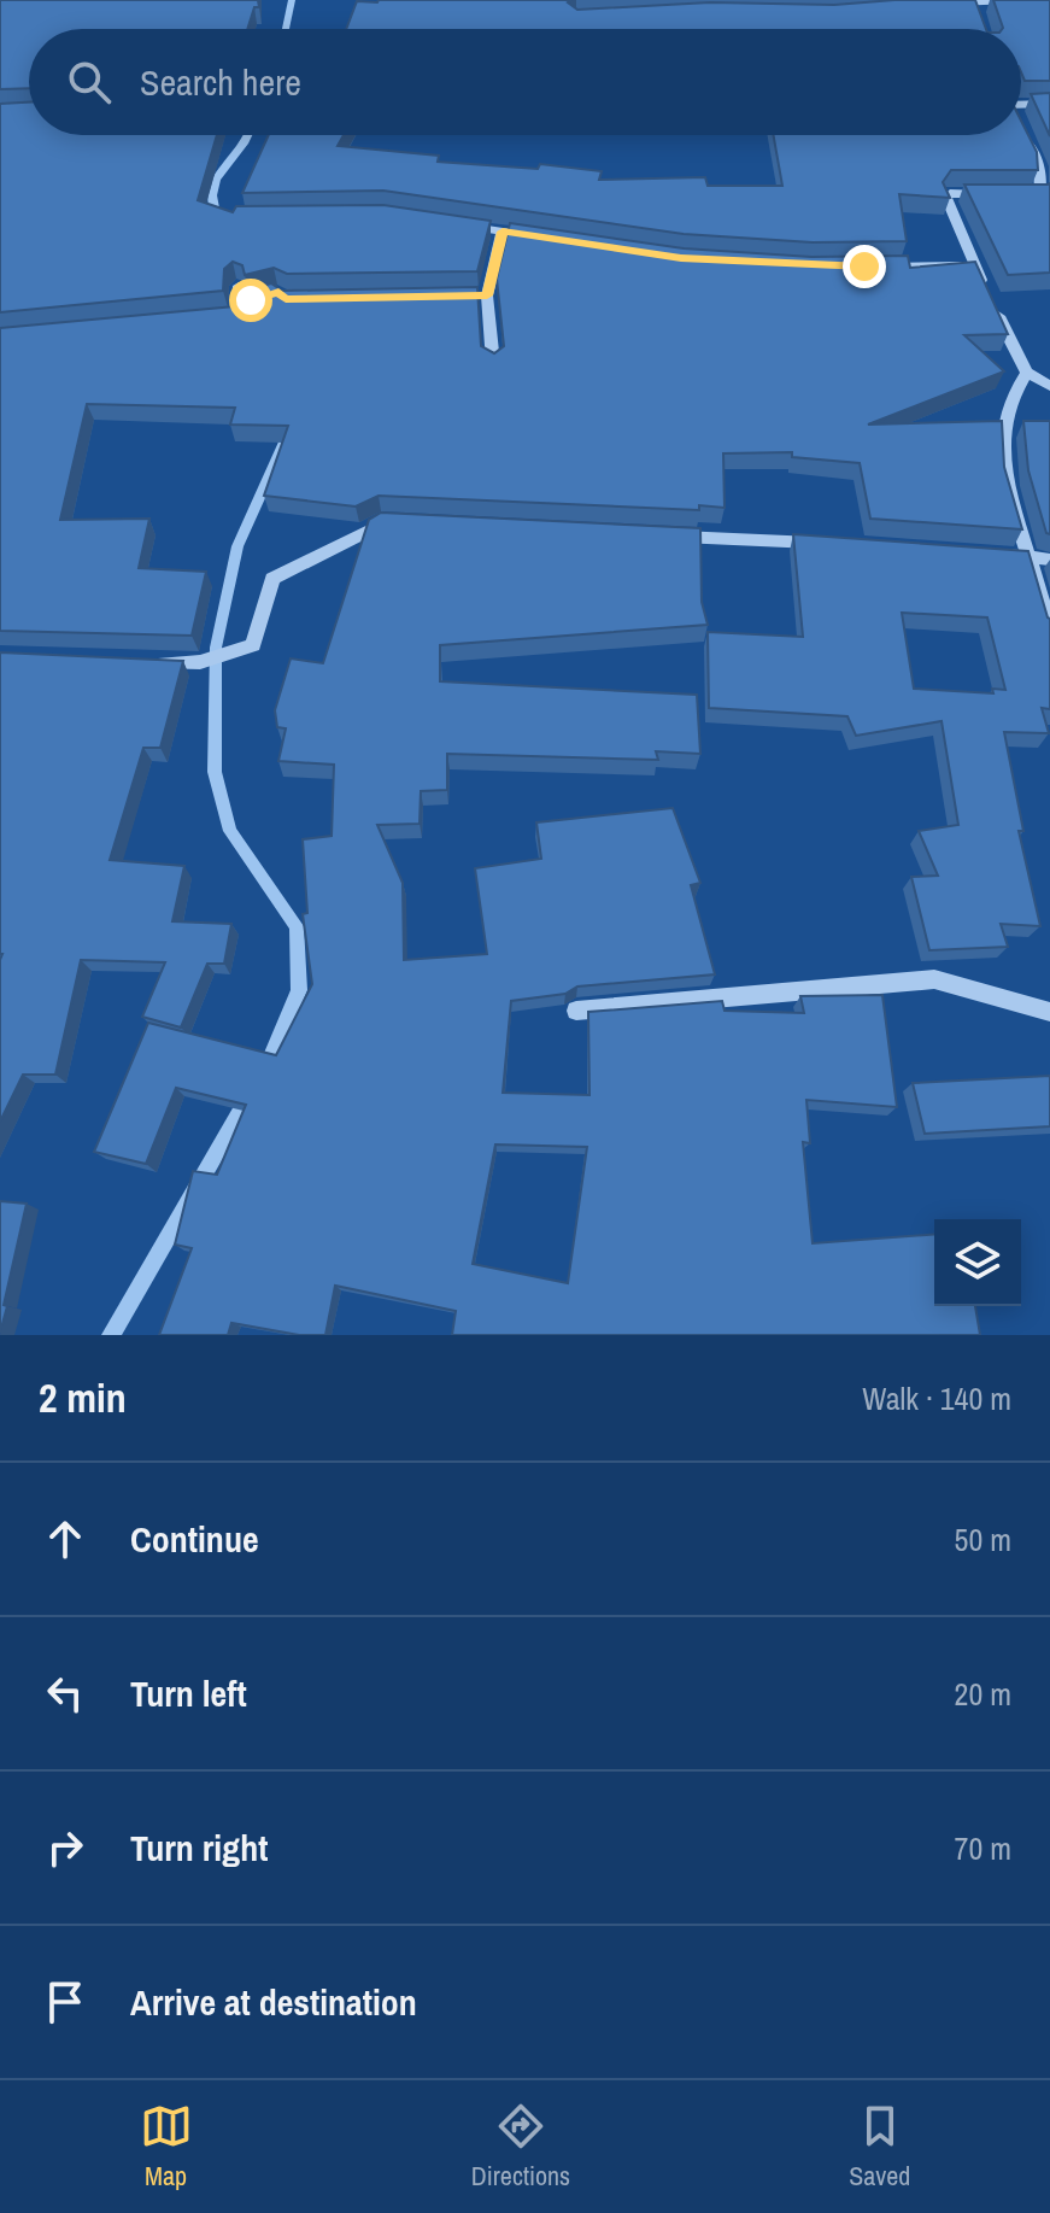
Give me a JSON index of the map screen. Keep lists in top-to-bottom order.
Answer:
{
  "page": {
    "search": "Search here",
    "heading": ["2 min", "Walk · 140 m"],
    "list": [
      ["Continue", "50 m"],
      ["Turn left", "20 m"],
      ["Turn right", "70 m"],
      "Arrive at destination"
    ],
    "nav": ["Map", "Directions", "Saved"]
  }
}
